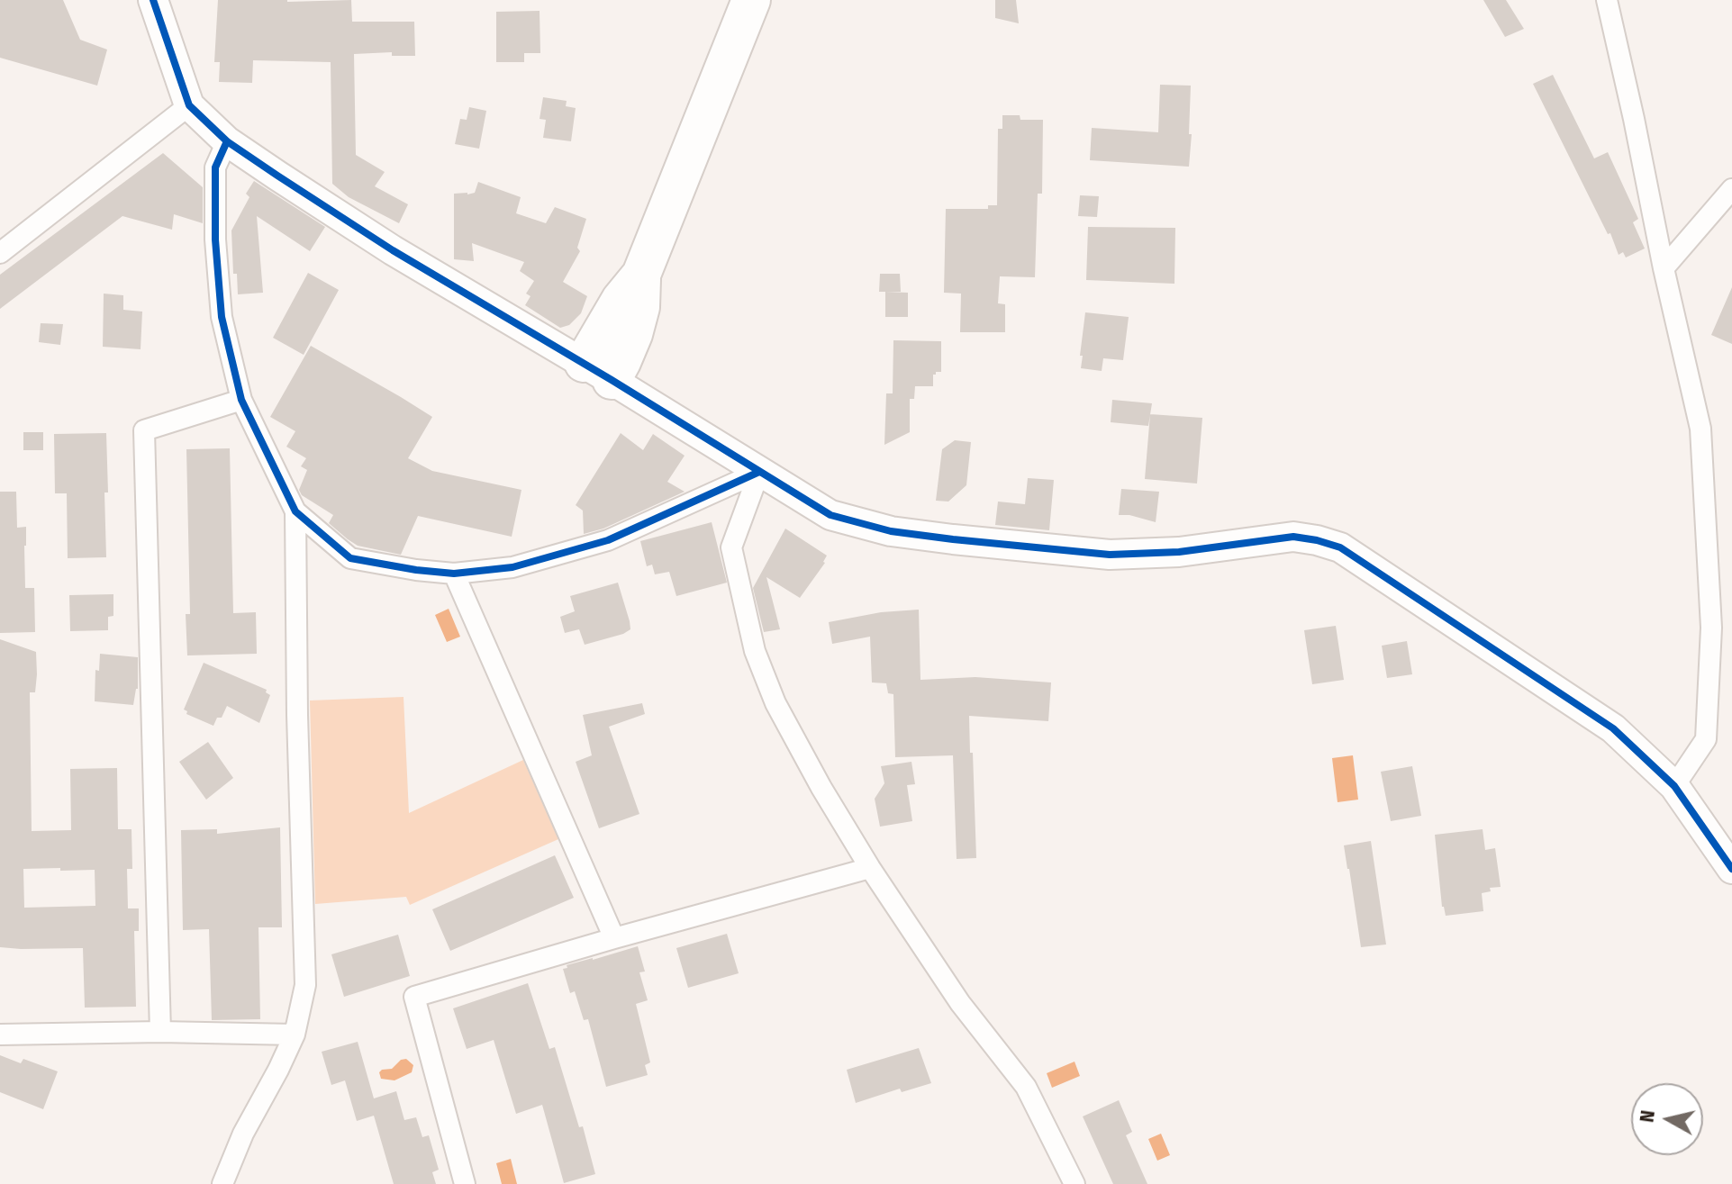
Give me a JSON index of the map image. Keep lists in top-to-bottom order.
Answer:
{
  "north": "left"
}
